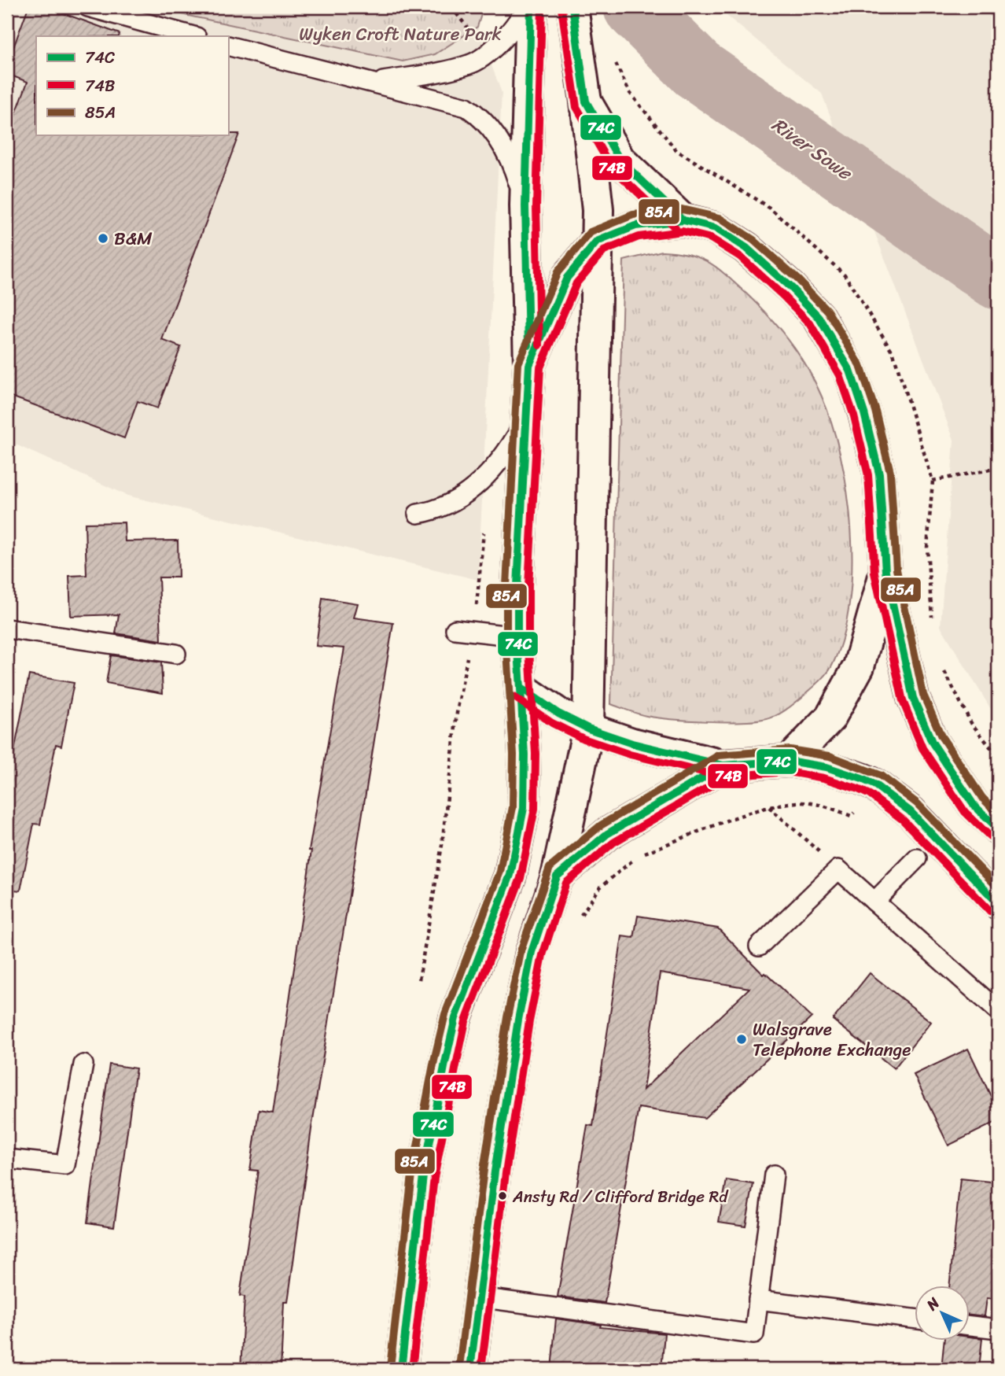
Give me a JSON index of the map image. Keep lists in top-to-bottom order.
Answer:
{
  "water": ["River Sowe"],
  "parks": ["Wyken Croft Nature Park"],
  "places": ["B&M", "Walsgrave Telephone Exchange", "Ansty Rd / Clifford Bridge Rd"],
  "lines": ["transit line 74C", "transit line 74B", "transit line 85A"],
  "legend": ["74C", "74B", "85A"],
  "north": "top left"
}
